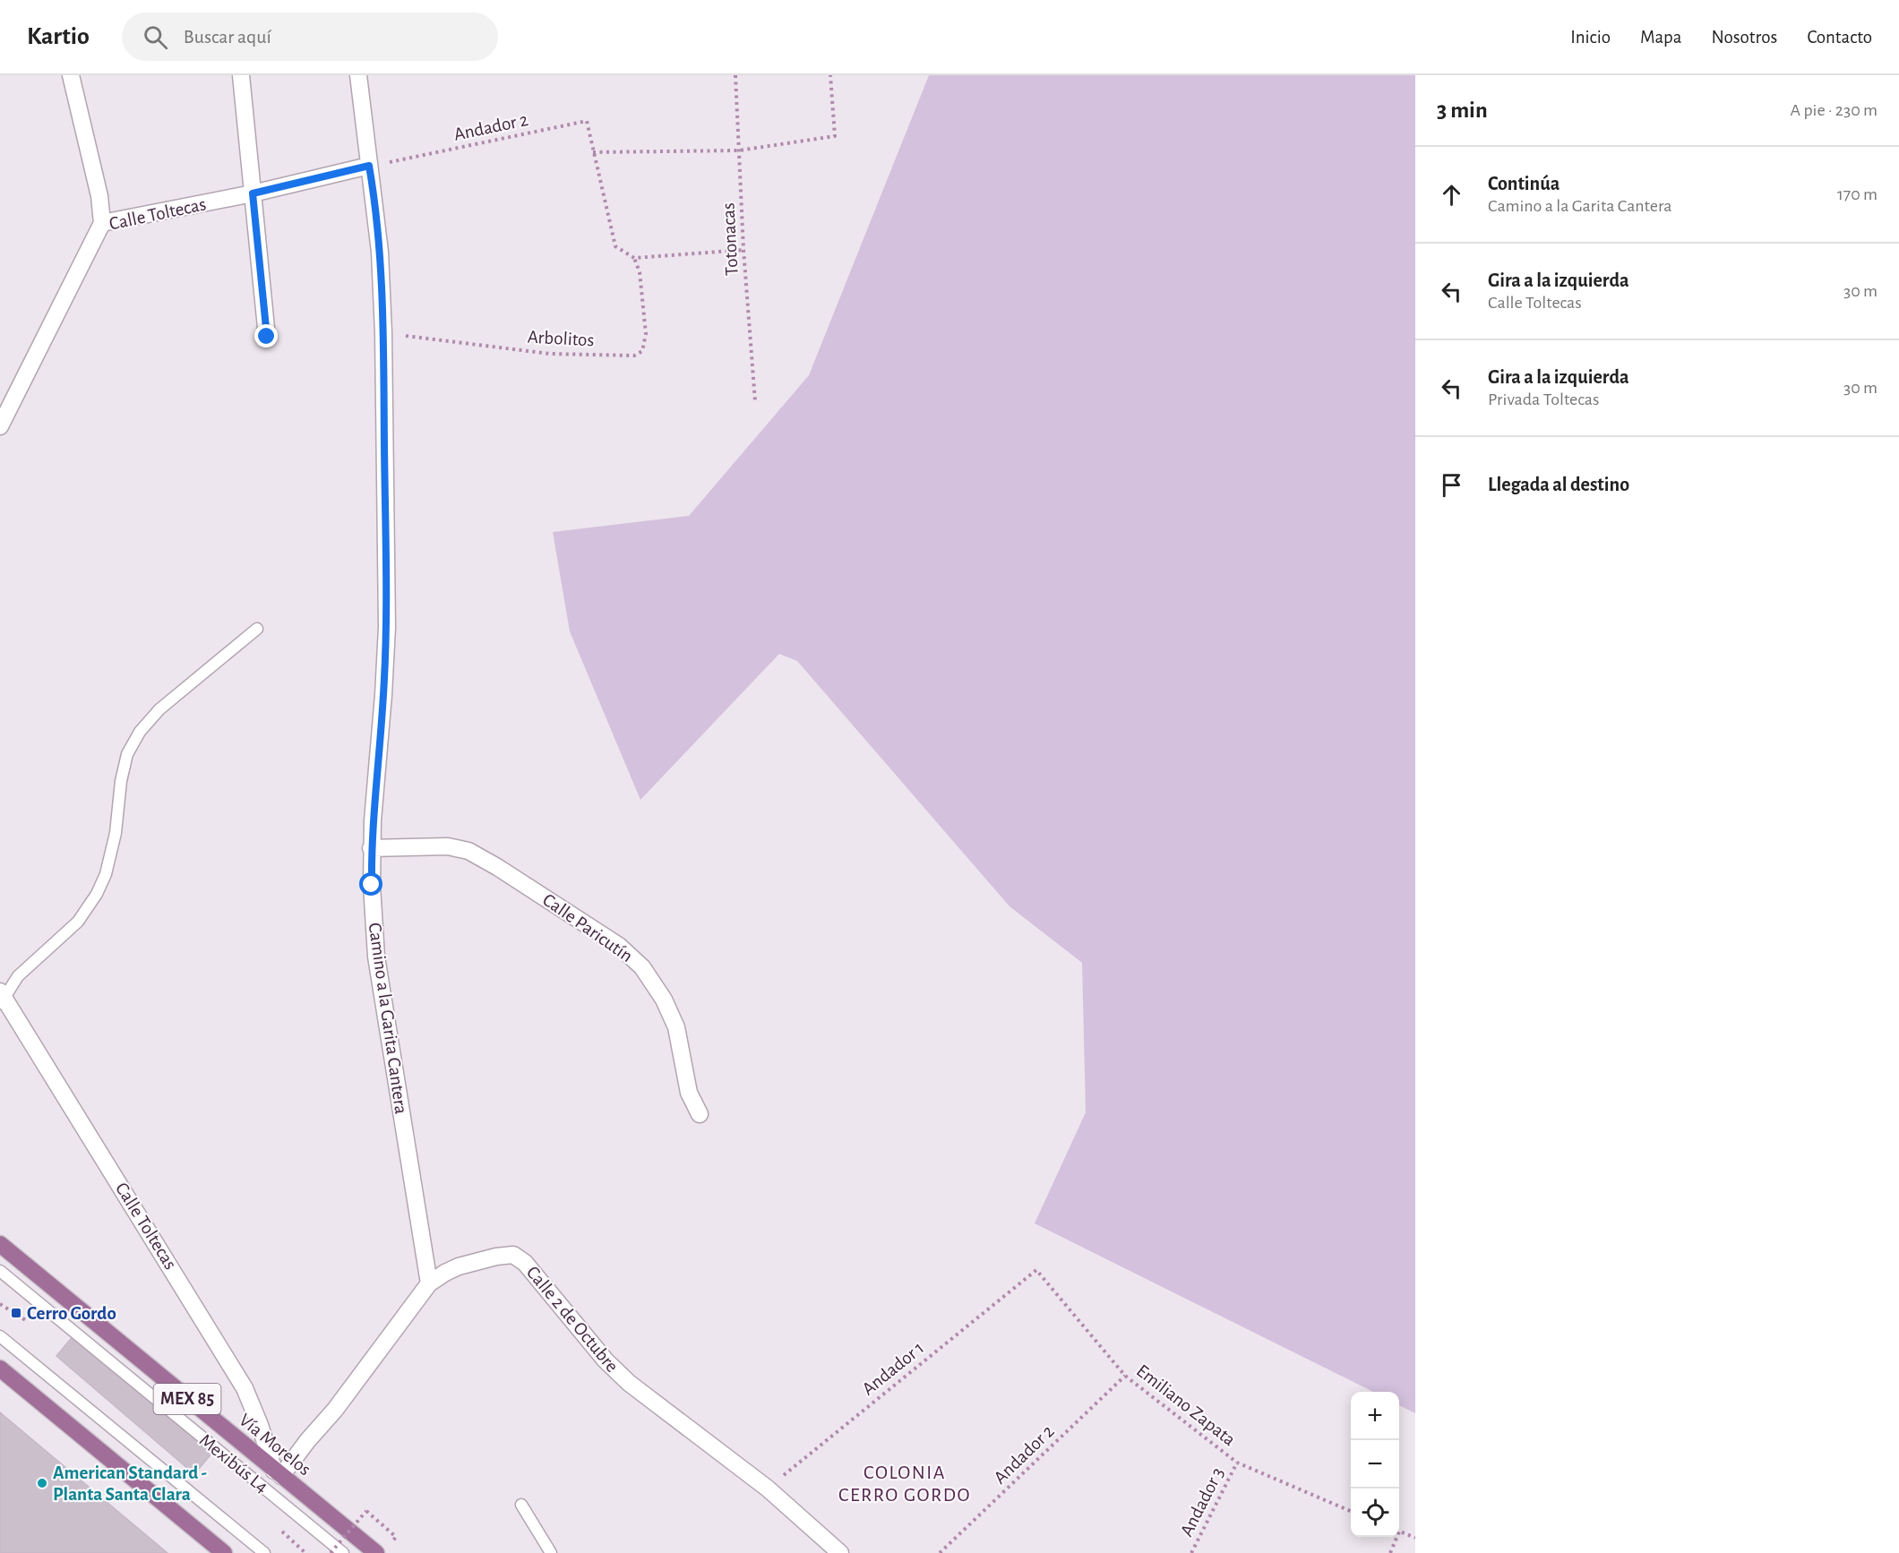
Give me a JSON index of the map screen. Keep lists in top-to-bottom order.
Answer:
{
  "streets": {
    "main road": ["MEX 85", "Vía Morelos"],
    "street": [
      "Calle Toltecas",
      "Calle Paricutín",
      "Camino a la Garita Cantera",
      "Calle 2 de Octubre"
    ],
    "lane": ["Mexibús L4"],
    "path": [
      "Andador 2",
      "Totonacas",
      "Arbolitos",
      "Andador 1",
      "Emiliano Zapata",
      "Andador 3"
    ]
  },
  "crossings": [
    ["Andador 2", "Calle Toltecas"],
    ["Andador 2", "Arbolitos"],
    ["Andador 2", "Camino a la Garita Cantera"],
    ["Andador 2", "Emiliano Zapata"],
    ["Calle Toltecas", "Camino a la Garita Cantera"],
    ["Calle Toltecas", "Calle 2 de Octubre"],
    ["Calle Toltecas", "Vía Morelos"],
    ["Arbolitos", "Camino a la Garita Cantera"],
    ["Calle Paricutín", "Camino a la Garita Cantera"],
    ["Camino a la Garita Cantera", "Calle 2 de Octubre"],
    ["Calle 2 de Octubre", "Andador 1"],
    ["Calle 2 de Octubre", "Vía Morelos"],
    ["Andador 1", "Emiliano Zapata"],
    ["Emiliano Zapata", "Andador 3"]
  ],
  "districts": ["COLONIA CERRO GORDO"],
  "places": {
    "transit": ["Cerro Gordo"],
    "other": ["American Standard - Planta Santa Clara"]
  },
  "page": {
    "header": "Kartio",
    "search": "Buscar aquí",
    "nav": [
      "Inicio",
      "Mapa",
      "Nosotros",
      "Contacto"
    ],
    "heading": ["3 min", "A pie · 230 m"],
    "list": [
      ["Continúa", "Camino a la Garita Cantera", "170 m"],
      ["Gira a la izquierda", "Calle Toltecas", "30 m"],
      ["Gira a la izquierda", "Privada Toltecas", "30 m"],
      "Llegada al destino"
    ],
    "map_buttons": ["+", "−"]
  }
}
